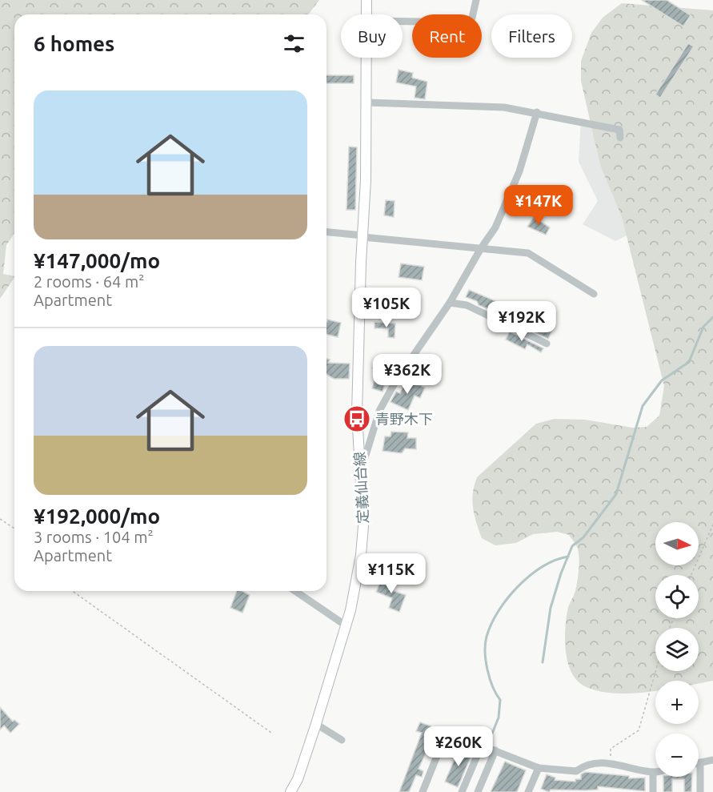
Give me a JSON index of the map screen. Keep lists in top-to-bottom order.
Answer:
{
  "streets": {
    "main road": ["定義仙台線"]
  },
  "places": {
    "bus stop": ["青野木下"]
  },
  "north": "right",
  "page": {
    "chip": ["Buy", "Rent", "Filters"],
    "heading": "6 homes",
    "list": [
      {
        "name": "¥147,000/mo",
        "note": "2 rooms · 64 m² · Apartment"
      },
      {
        "name": "¥192,000/mo",
        "note": "3 rooms · 104 m² · Apartment"
      }
    ],
    "price": [
      "¥147K",
      "¥105K",
      "¥192K",
      "¥362K",
      "¥115K",
      "¥260K"
    ],
    "map_buttons": ["+", "−"]
  }
}
